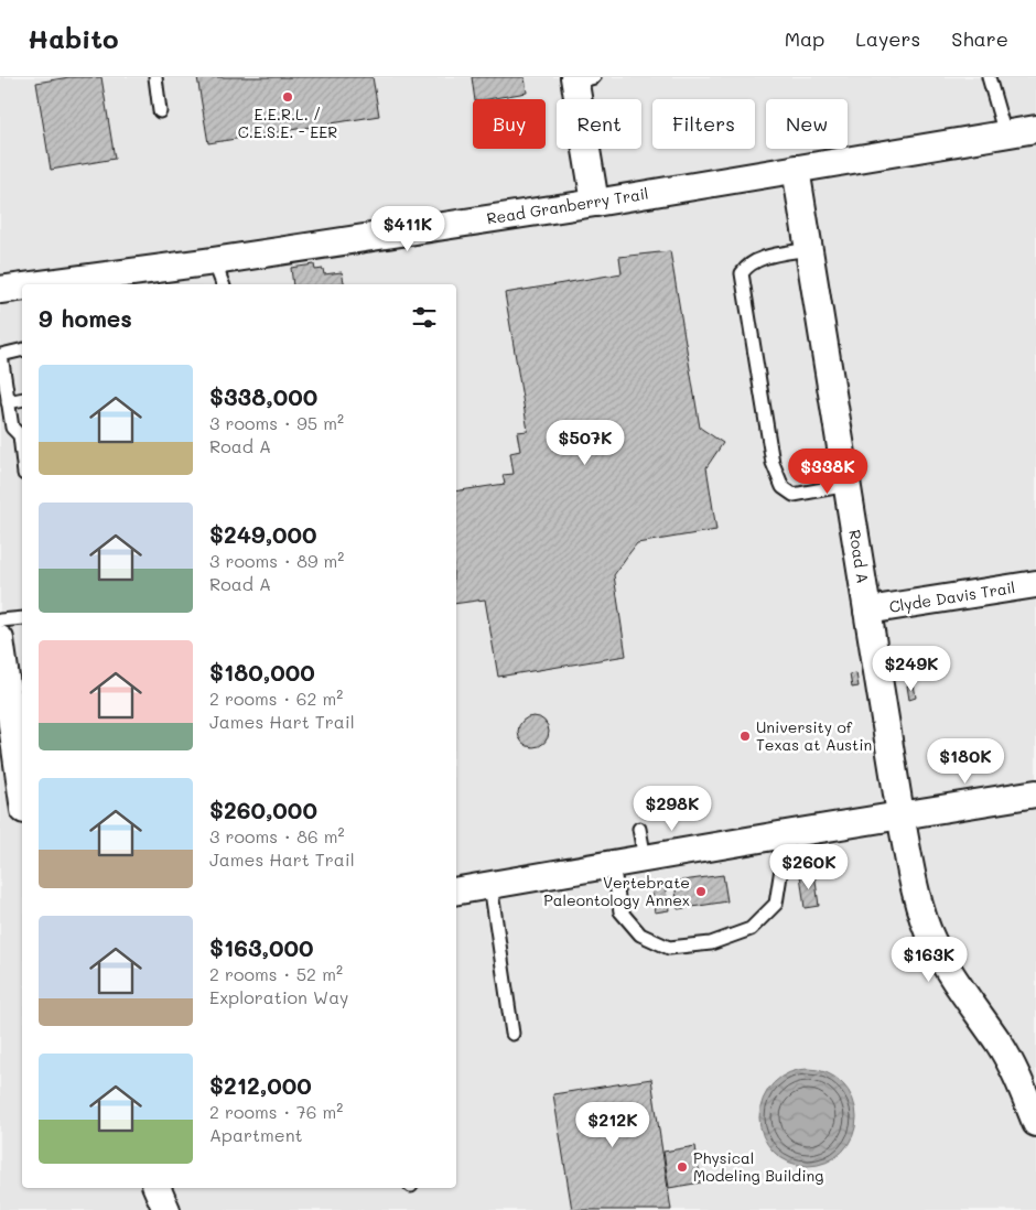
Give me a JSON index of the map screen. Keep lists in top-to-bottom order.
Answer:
{
  "streets": {
    "street": ["Read Granberry Trail", "Road A", "Clyde Davis Trail"]
  },
  "crossings": [
    ["Read Granberry Trail", "Road A"],
    ["Road A", "Clyde Davis Trail"]
  ],
  "places": [
    "E.E.R.L. / C.E.S.E. - EER",
    "University of Texas at Austin",
    "Vertebrate Paleontology Annex",
    "Physical Modeling Building"
  ],
  "page": {
    "header": "Habito",
    "nav": ["Map", "Layers", "Share"],
    "chip": [
      "Buy",
      "Rent",
      "Filters",
      "New"
    ],
    "price": [
      "$411K",
      "$507K",
      "$338K",
      "$249K",
      "$180K",
      "$298K",
      "$260K",
      "$163K",
      "$212K"
    ],
    "heading": "9 homes",
    "list": [
      {
        "name": "$338,000",
        "note": "3 rooms · 95 m² · Road A"
      },
      {
        "name": "$249,000",
        "note": "3 rooms · 89 m² · Road A"
      },
      {
        "name": "$180,000",
        "note": "2 rooms · 62 m² · James Hart Trail"
      },
      {
        "name": "$260,000",
        "note": "3 rooms · 86 m² · James Hart Trail"
      },
      {
        "name": "$163,000",
        "note": "2 rooms · 52 m² · Exploration Way"
      },
      {
        "name": "$212,000",
        "note": "2 rooms · 76 m² · Apartment"
      }
    ]
  }
}
